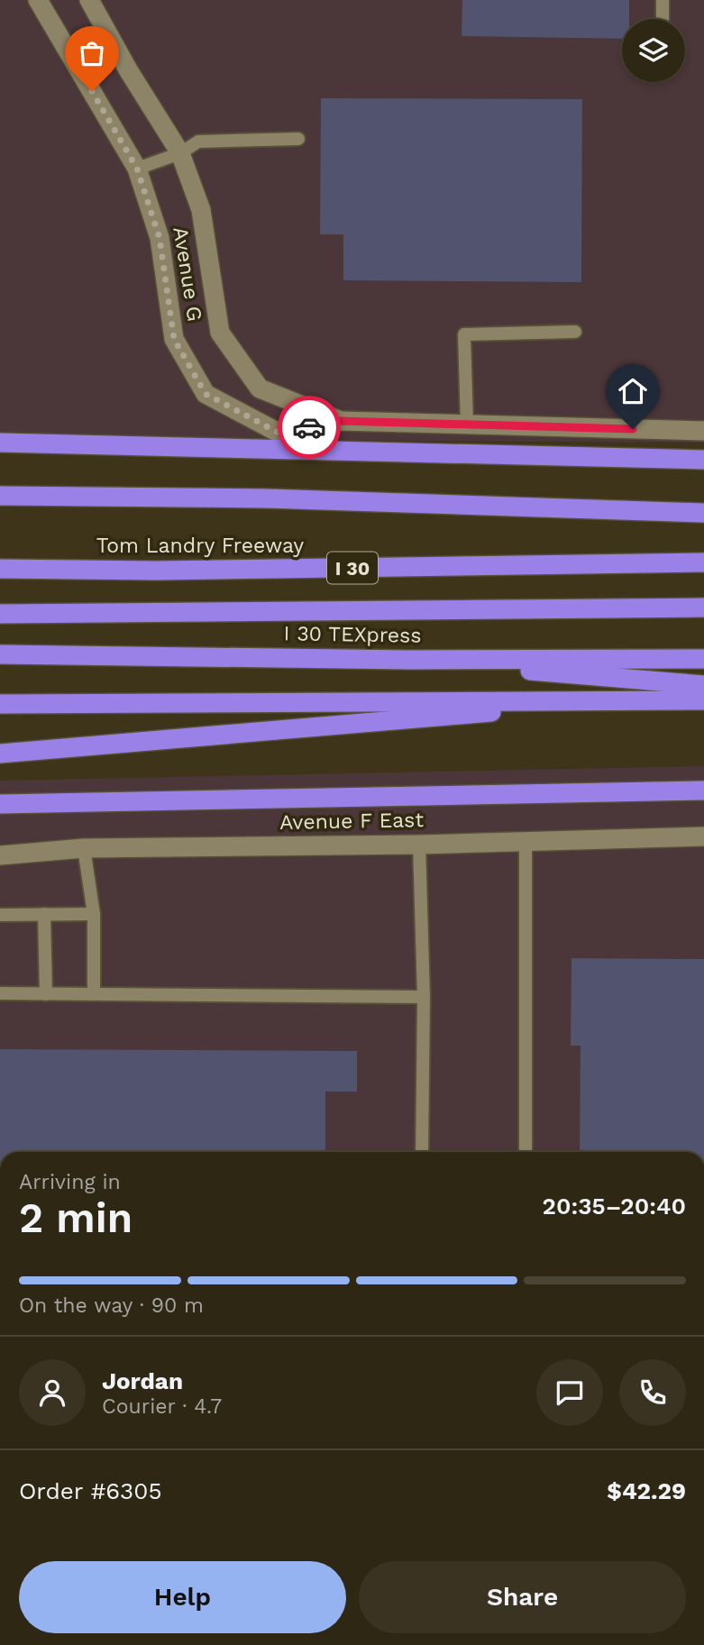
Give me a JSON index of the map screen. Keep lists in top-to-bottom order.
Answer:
{
  "streets": {
    "highway": ["Tom Landry Freeway", "I 30", "I 30 TEXpress"],
    "street": ["Avenue G", "Avenue F East"]
  },
  "page": {
    "heading": ["2 min", "Arriving in", "20:35–20:40"],
    "panel": [
      "Jordan",
      "Courier · 4.7",
      "Order #6305",
      "$42.29"
    ],
    "bar": "On the way · 90 m",
    "buttons": ["Help", "Share"]
  }
}
